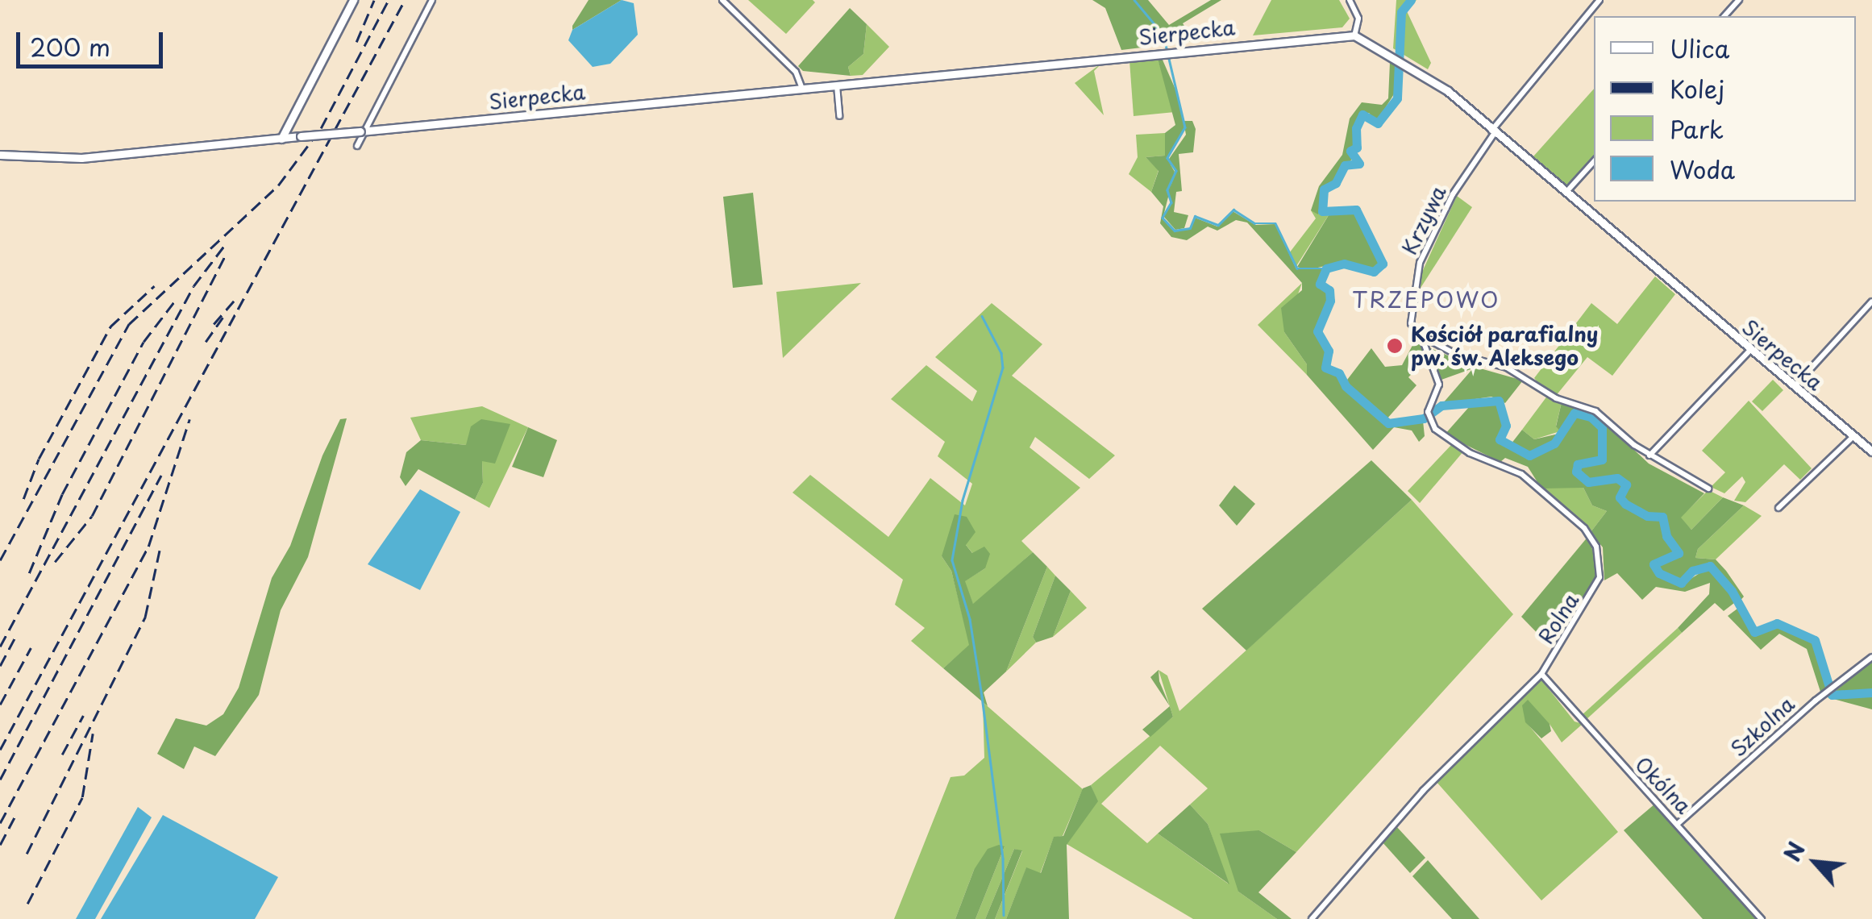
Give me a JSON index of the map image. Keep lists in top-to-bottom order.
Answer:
{
  "streets": {
    "street": [
      "Sierpecka",
      "Krzywa",
      "Rolna",
      "Szkolna",
      "Okólna"
    ]
  },
  "crossings": [
    ["Sierpecka", "Krzywa"],
    ["Krzywa", "Rolna"],
    ["Rolna", "Okólna"],
    ["Szkolna", "Okólna"]
  ],
  "districts": ["TRZEPOWO"],
  "places": ["Kościół parafialny pw. św. Aleksego"],
  "legend": [
    "Ulica",
    "Kolej",
    "Park",
    "Woda"
  ],
  "scale_bar": "200 m",
  "north": "top left"
}
